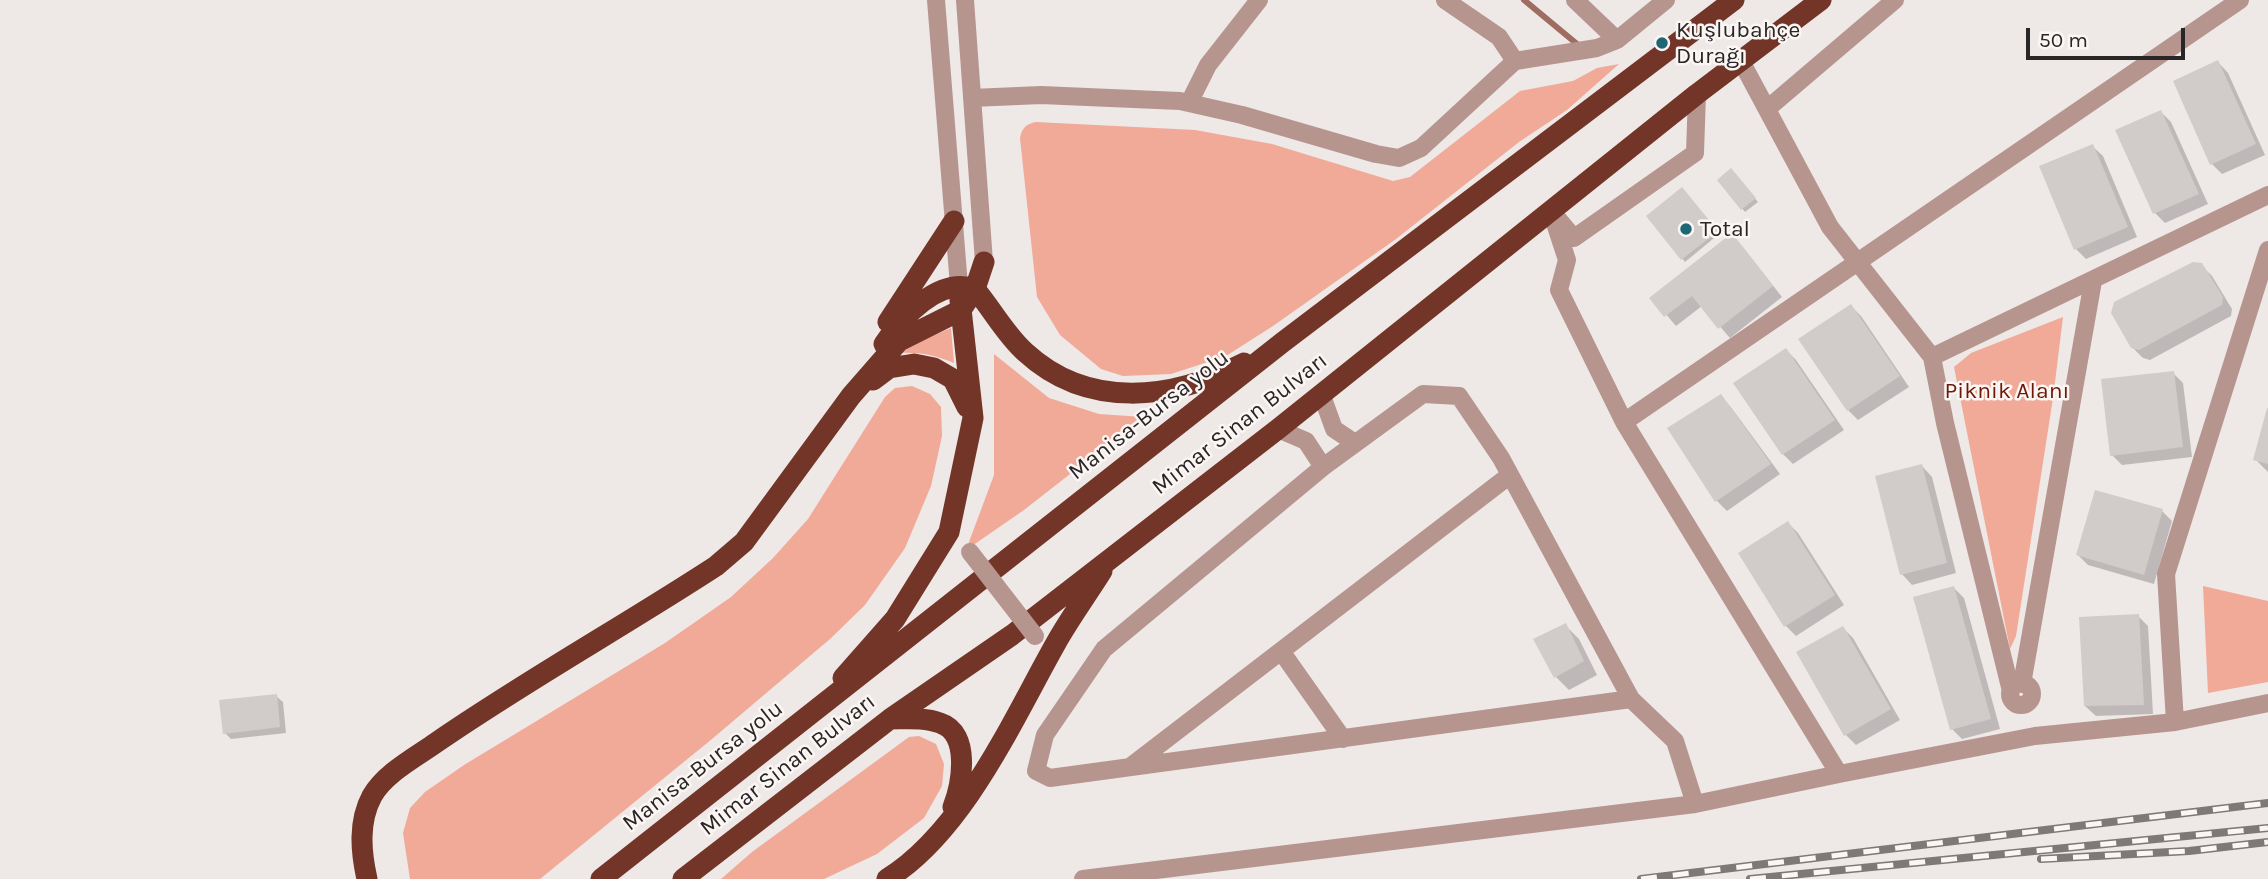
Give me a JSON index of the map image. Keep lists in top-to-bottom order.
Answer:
{
  "streets": {
    "highway": ["Manisa-Bursa yolu", "Mimar Sinan Bulvarı"]
  },
  "parks": ["Piknik Alanı"],
  "places": ["Kuşlubahçe Durağı", "Total"],
  "scale_bar": "50 m"
}
